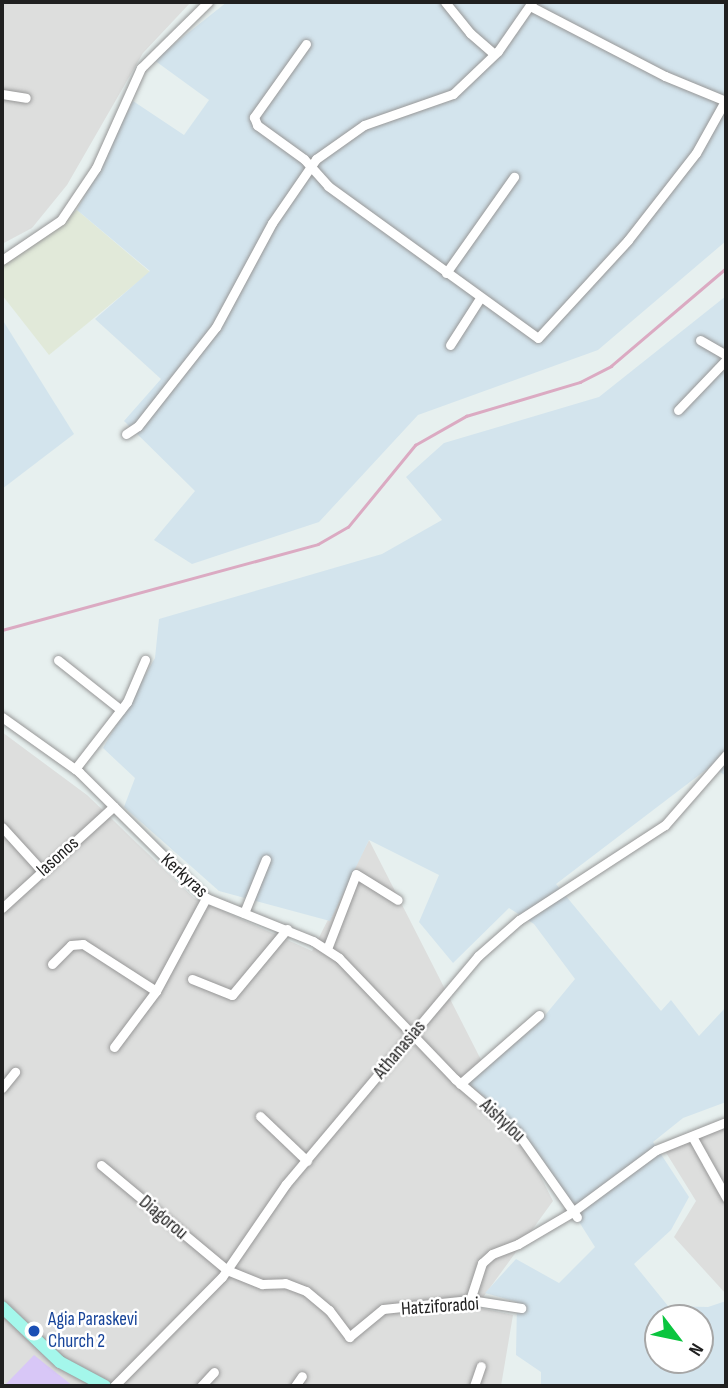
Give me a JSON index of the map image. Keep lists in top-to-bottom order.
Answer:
{
  "streets": {
    "street": [
      "Iasonos",
      "Kerkyras",
      "Athanasias",
      "Aishylou",
      "Diagorou",
      "Hatziforadoi"
    ]
  },
  "crossings": [
    ["Iasonos", "Kerkyras"],
    ["Kerkyras", "Athanasias"],
    ["Kerkyras", "Aishylou"],
    ["Athanasias", "Aishylou"],
    ["Athanasias", "Diagorou"],
    ["Athanasias", "Hatziforadoi"],
    ["Diagorou", "Hatziforadoi"]
  ],
  "places": ["Agia Paraskevi Church 2"],
  "north": "bottom right"
}
